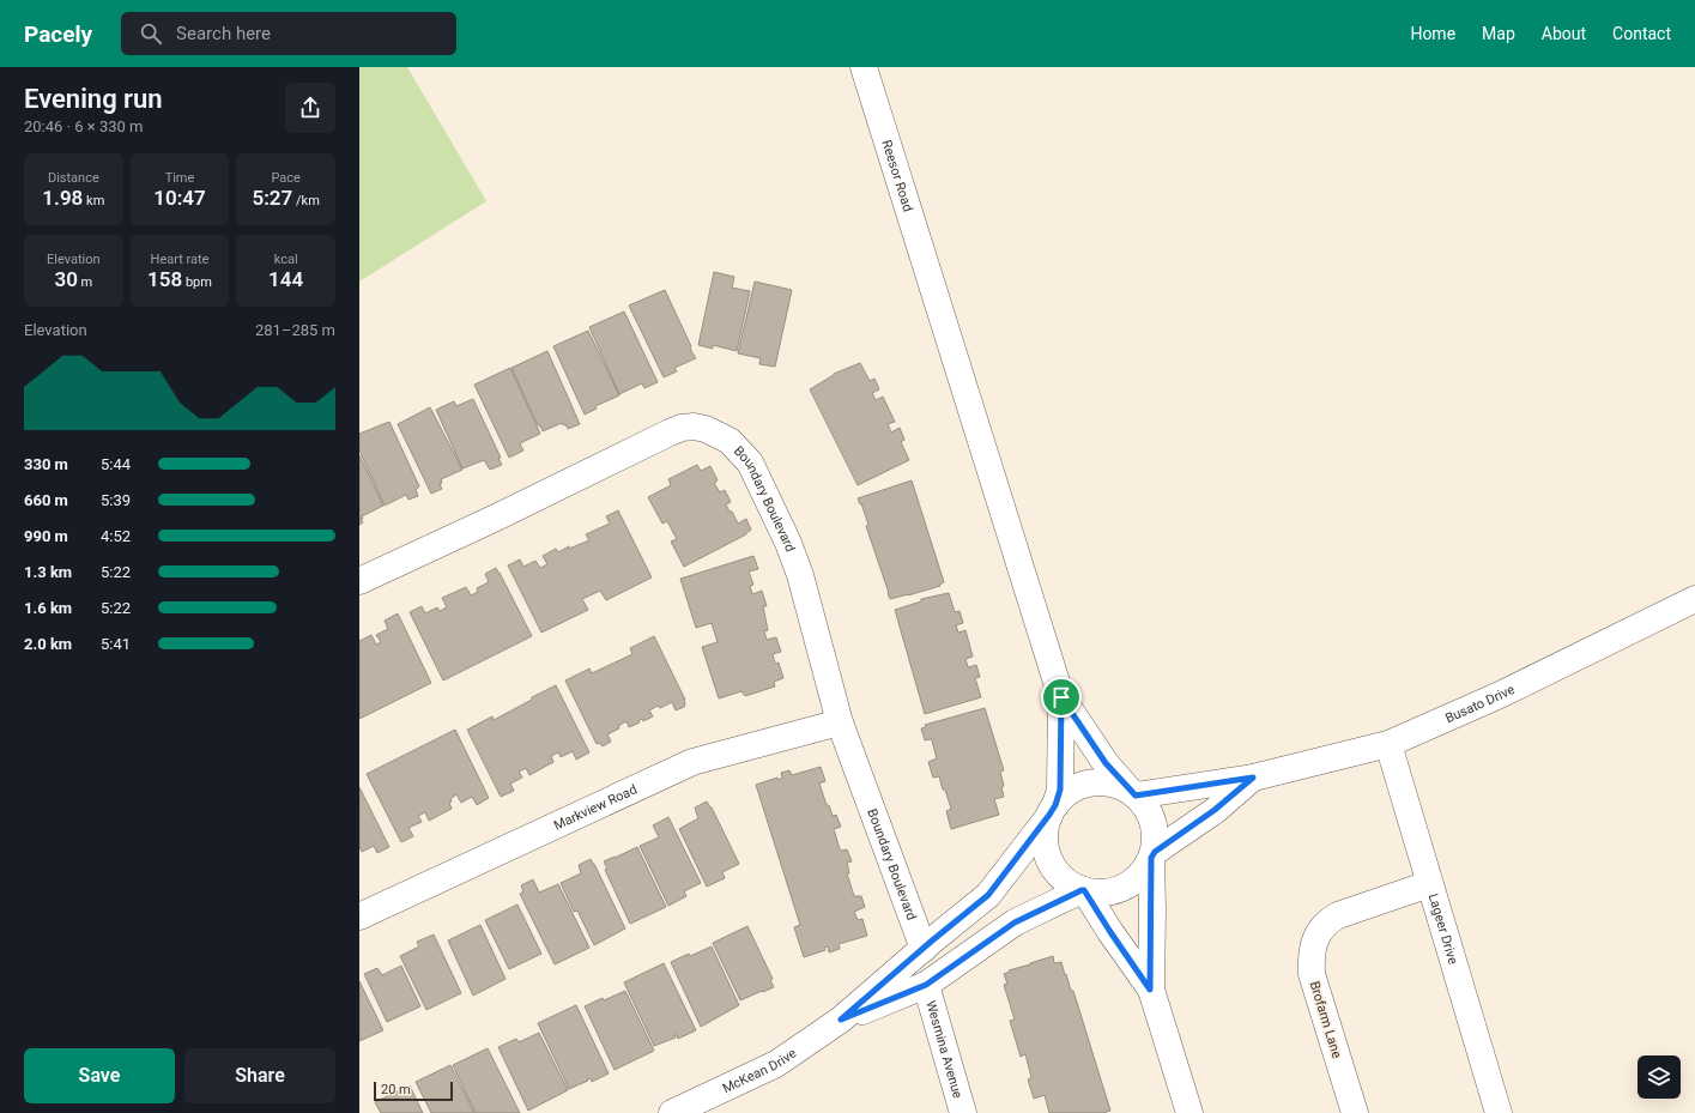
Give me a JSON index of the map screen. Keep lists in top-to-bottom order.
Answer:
{
  "streets": {
    "street": [
      "Reesor Road",
      "Boundary Boulevard",
      "Busato Drive",
      "Markview Road",
      "Lageer Drive",
      "Brofarm Lane",
      "Wesmina Avenue",
      "McKean Drive"
    ]
  },
  "crossings": [
    ["Boundary Boulevard", "Markview Road"],
    ["Boundary Boulevard", "McKean Drive"],
    ["Busato Drive", "Lageer Drive"],
    ["Busato Drive", "McKean Drive"],
    ["Lageer Drive", "Brofarm Lane"],
    ["Wesmina Avenue", "McKean Drive"]
  ],
  "scale_bar": "20 m",
  "page": {
    "header": "Pacely",
    "search": "Search here",
    "nav": [
      "Home",
      "Map",
      "About",
      "Contact"
    ],
    "heading": ["Evening run", "20:46 · 6 × 330 m"],
    "stats": [
      ["Distance", "1.98 km"],
      ["Time", "10:47"],
      ["Pace", "5:27 /km"],
      ["Elevation", "30 m"],
      ["Heart rate", "158 bpm"],
      ["kcal", "144"]
    ],
    "chart": ["Elevation", "281–285 m"],
    "list": [
      {
        "name": "330 m",
        "note": "5:44"
      },
      {
        "name": "660 m",
        "note": "5:39"
      },
      {
        "name": "990 m",
        "note": "4:52"
      },
      {
        "name": "1.3 km",
        "note": "5:22"
      },
      {
        "name": "1.6 km",
        "note": "5:22"
      },
      {
        "name": "2.0 km",
        "note": "5:41"
      }
    ],
    "buttons": ["Save", "Share"],
    "scale": "20 m"
  }
}
